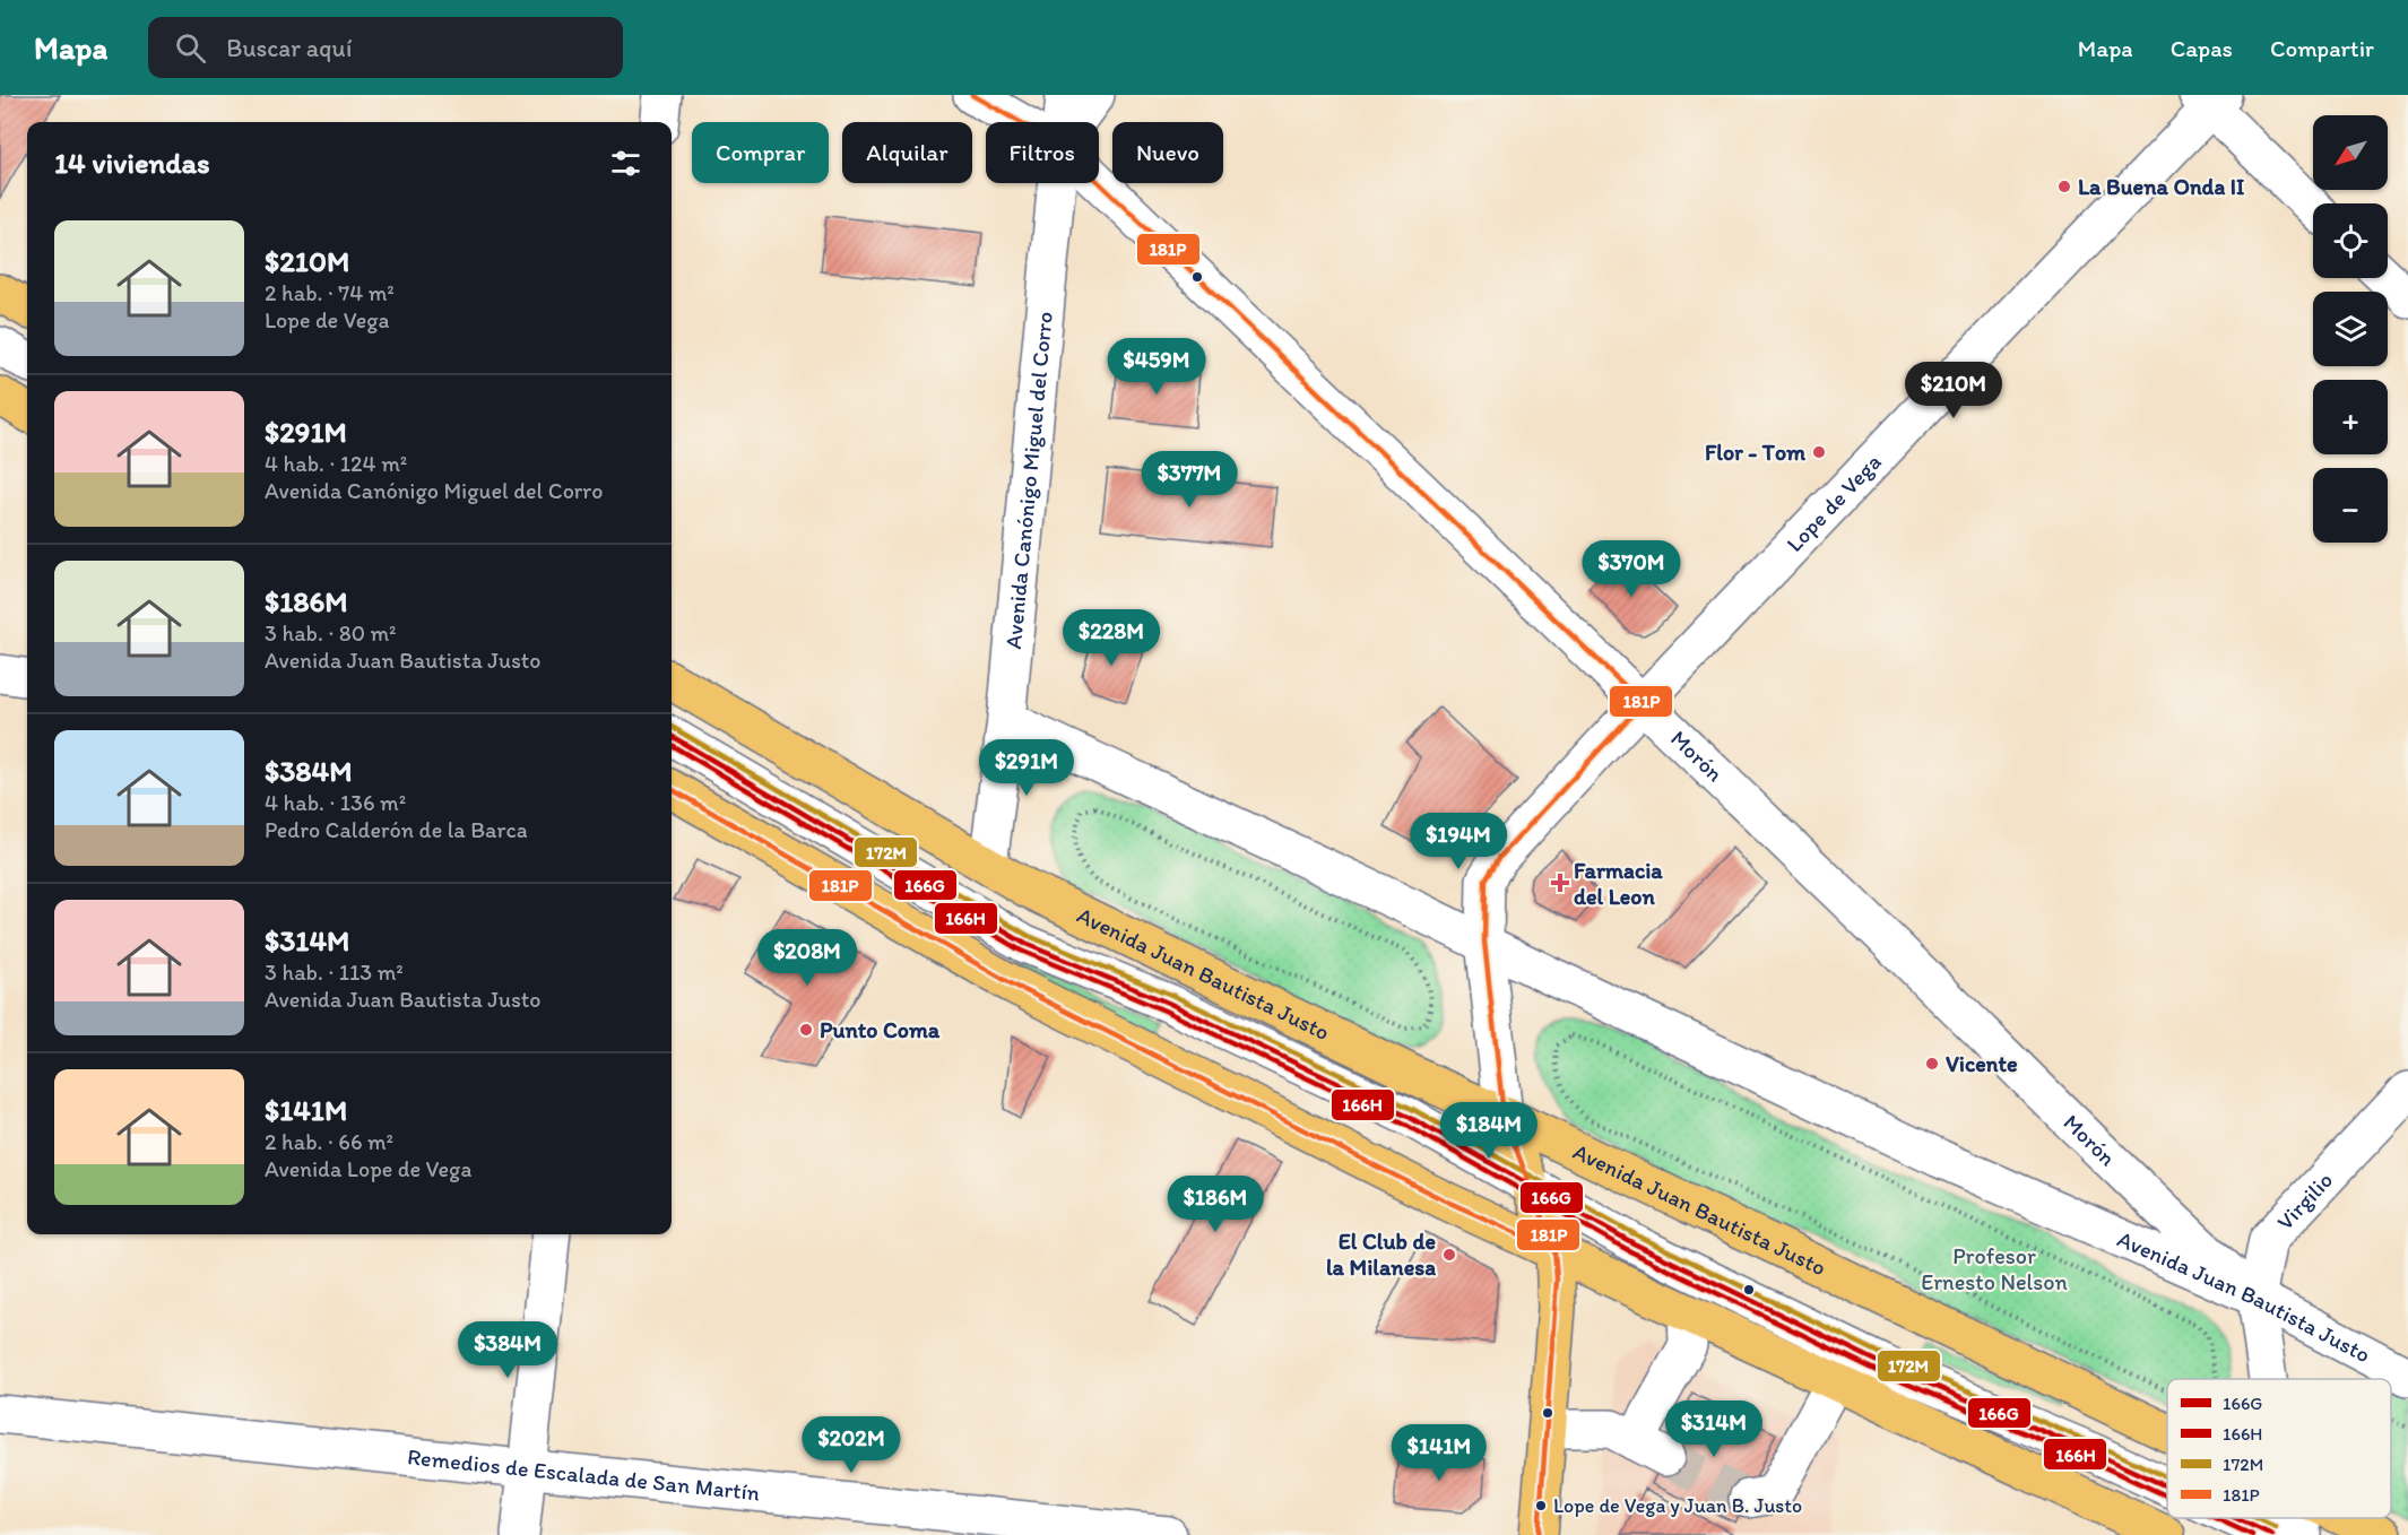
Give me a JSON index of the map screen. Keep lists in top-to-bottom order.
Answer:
{
  "streets": {
    "main road": ["Avenida Juan Bautista Justo"],
    "street": [
      "Avenida Canónigo Miguel del Corro",
      "Lope de Vega",
      "Morón",
      "Virgilio",
      "Remedios de Escalada de San Martín"
    ]
  },
  "crossings": [
    ["Avenida Canónigo Miguel del Corro", "Avenida Juan Bautista Justo"],
    ["Lope de Vega", "Morón"],
    ["Lope de Vega", "Avenida Juan Bautista Justo"],
    ["Morón", "Avenida Juan Bautista Justo"],
    ["Morón", "Virgilio"],
    ["Avenida Juan Bautista Justo", "Virgilio"]
  ],
  "parks": ["Profesor Ernesto Nelson"],
  "places": {
    "other": [
      "La Buena Onda II",
      "Flor - Tom",
      "Punto Coma",
      "Vicente",
      "El Club de la Milanesa",
      "Lope de Vega y Juan B. Justo"
    ],
    "health": ["Farmacia del Leon"]
  },
  "lines": [
    "transit line 181P",
    "transit line 172M",
    "transit line 166G",
    "transit line 166H"
  ],
  "legend": [
    "166G",
    "166H",
    "172M",
    "181P"
  ],
  "north": "bottom left",
  "page": {
    "header": "Mapa",
    "search": "Buscar aquí",
    "nav": ["Mapa", "Capas", "Compartir"],
    "map_buttons": ["+", "−"],
    "chip": [
      "Comprar",
      "Alquilar",
      "Filtros",
      "Nuevo"
    ],
    "heading": "14 viviendas",
    "list": [
      {
        "name": "$210M",
        "note": "2 hab. · 74 m² · Lope de Vega"
      },
      {
        "name": "$291M",
        "note": "4 hab. · 124 m² · Avenida Canónigo Miguel del Corro"
      },
      {
        "name": "$186M",
        "note": "3 hab. · 80 m² · Avenida Juan Bautista Justo"
      },
      {
        "name": "$384M",
        "note": "4 hab. · 136 m² · Pedro Calderón de la Barca"
      },
      {
        "name": "$314M",
        "note": "3 hab. · 113 m² · Avenida Juan Bautista Justo"
      },
      {
        "name": "$141M",
        "note": "2 hab. · 66 m² · Avenida Lope de Vega"
      }
    ],
    "price": [
      "$459M",
      "$210M",
      "$377M",
      "$370M",
      "$228M",
      "$291M",
      "$194M",
      "$208M",
      "$184M",
      "$186M",
      "$384M",
      "$314M",
      "$202M",
      "$141M"
    ]
  }
}
